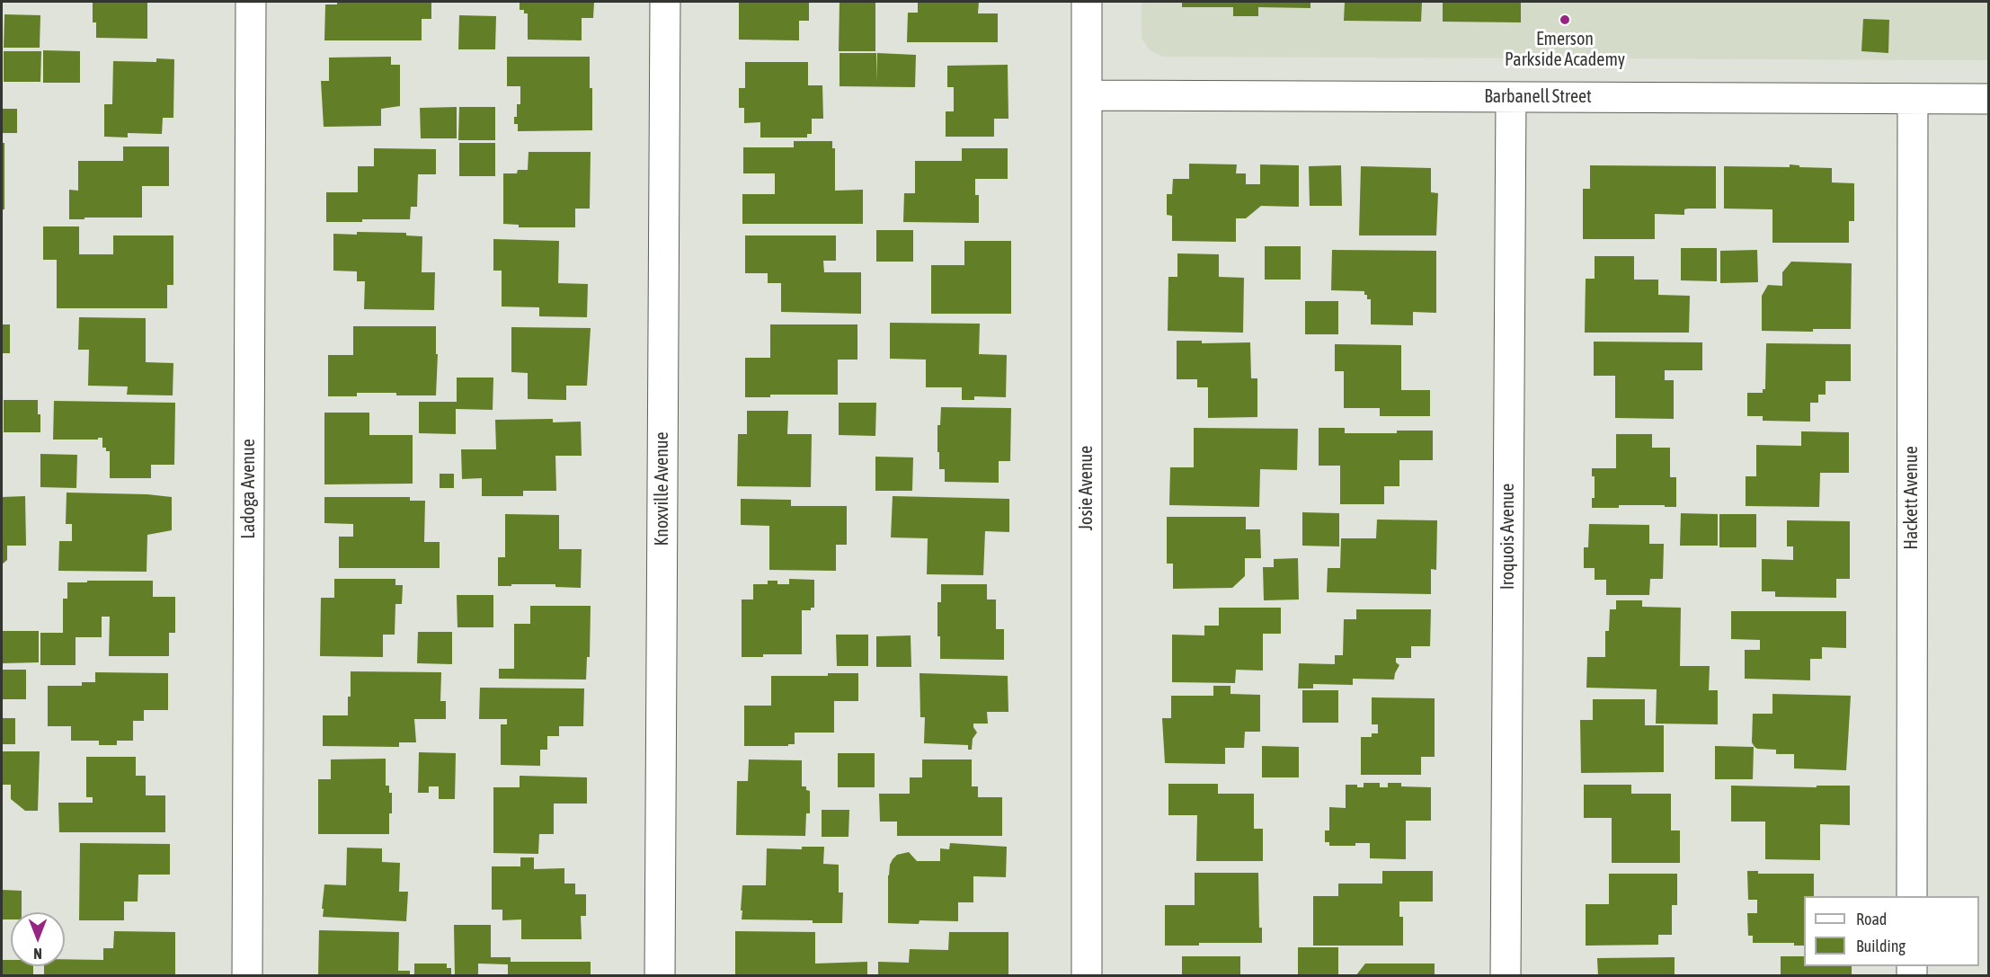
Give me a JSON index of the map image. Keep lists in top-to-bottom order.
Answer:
{
  "streets": {
    "street": [
      "Barbanell Street",
      "Josie Avenue",
      "Ladoga Avenue",
      "Knoxville Avenue",
      "Hackett Avenue",
      "Iroquois Avenue"
    ]
  },
  "crossings": [
    ["Barbanell Street", "Josie Avenue"],
    ["Barbanell Street", "Hackett Avenue"],
    ["Barbanell Street", "Iroquois Avenue"]
  ],
  "places": ["Emerson Parkside Academy"],
  "legend": ["Road", "Building"],
  "north": "bottom"
}
